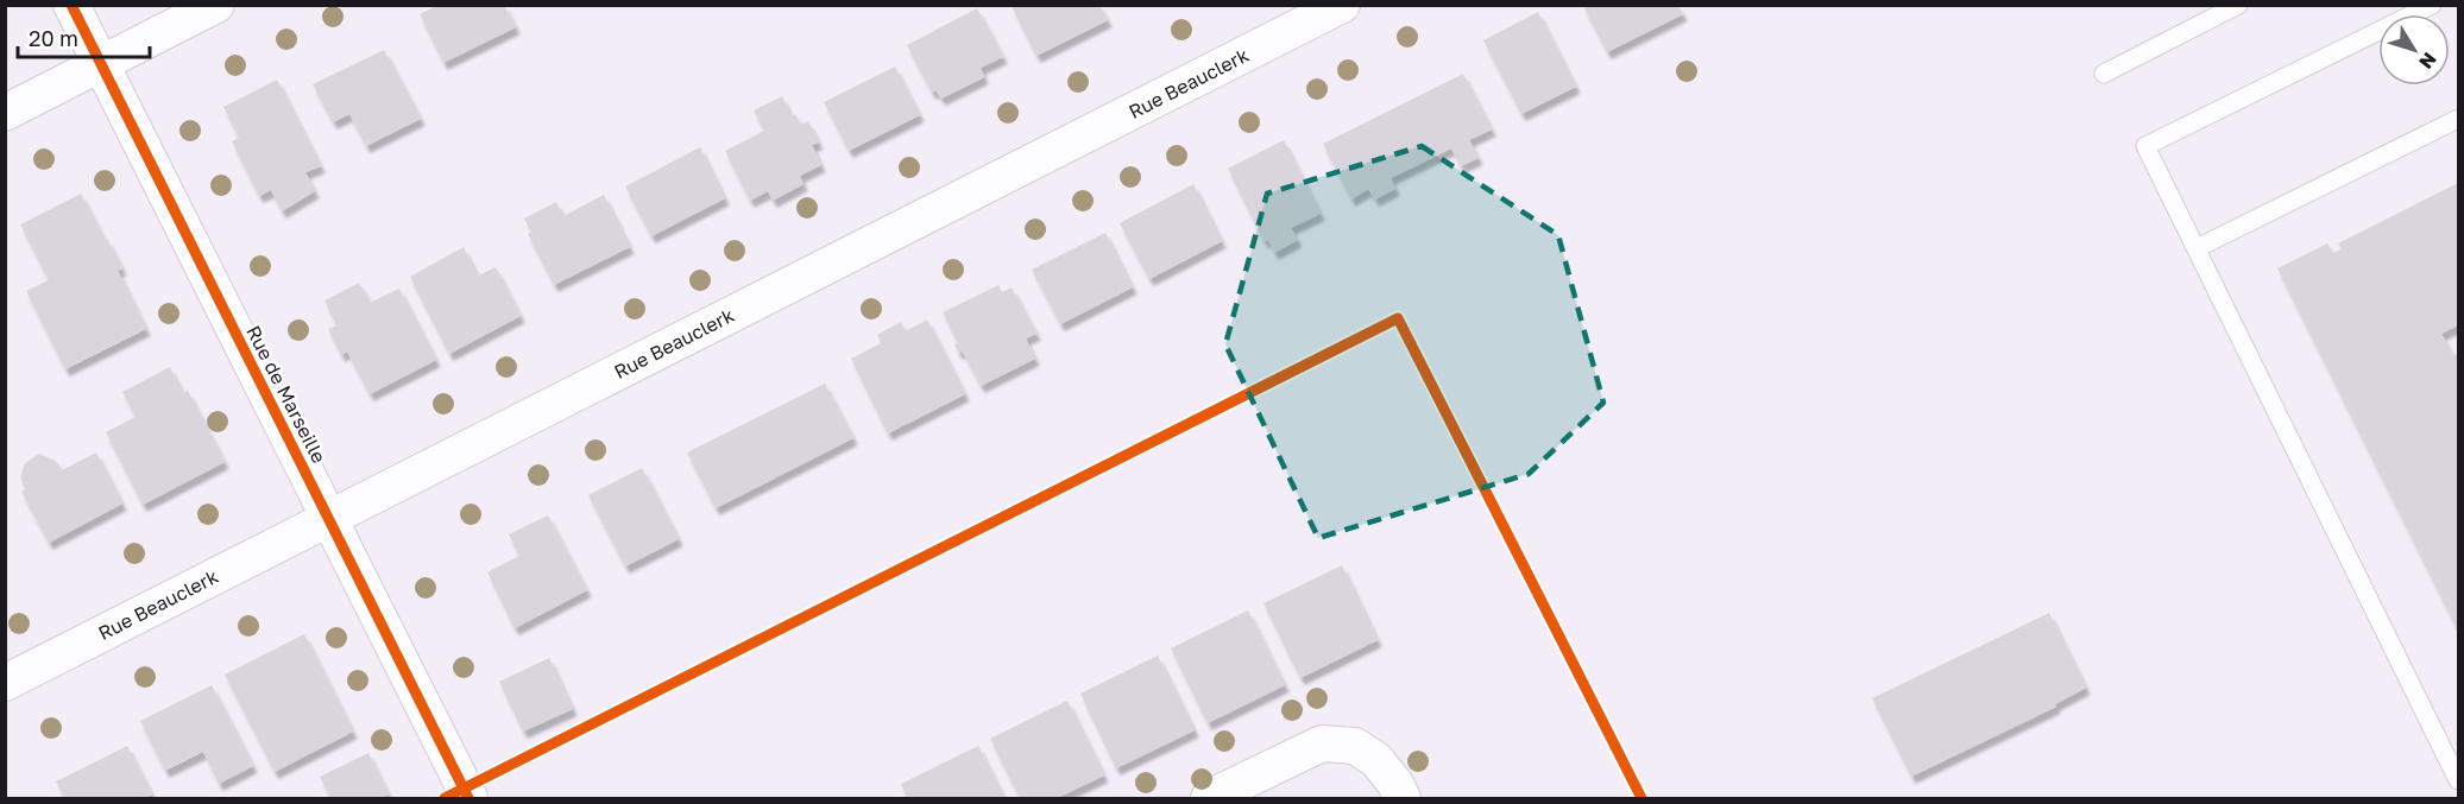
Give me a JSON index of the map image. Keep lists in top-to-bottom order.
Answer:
{
  "streets": {
    "street": ["Rue Beauclerk", "Rue de Marseille"]
  },
  "crossings": [
    ["Rue Beauclerk", "Rue de Marseille"]
  ],
  "scale_bar": "20 m",
  "north": "bottom right"
}
